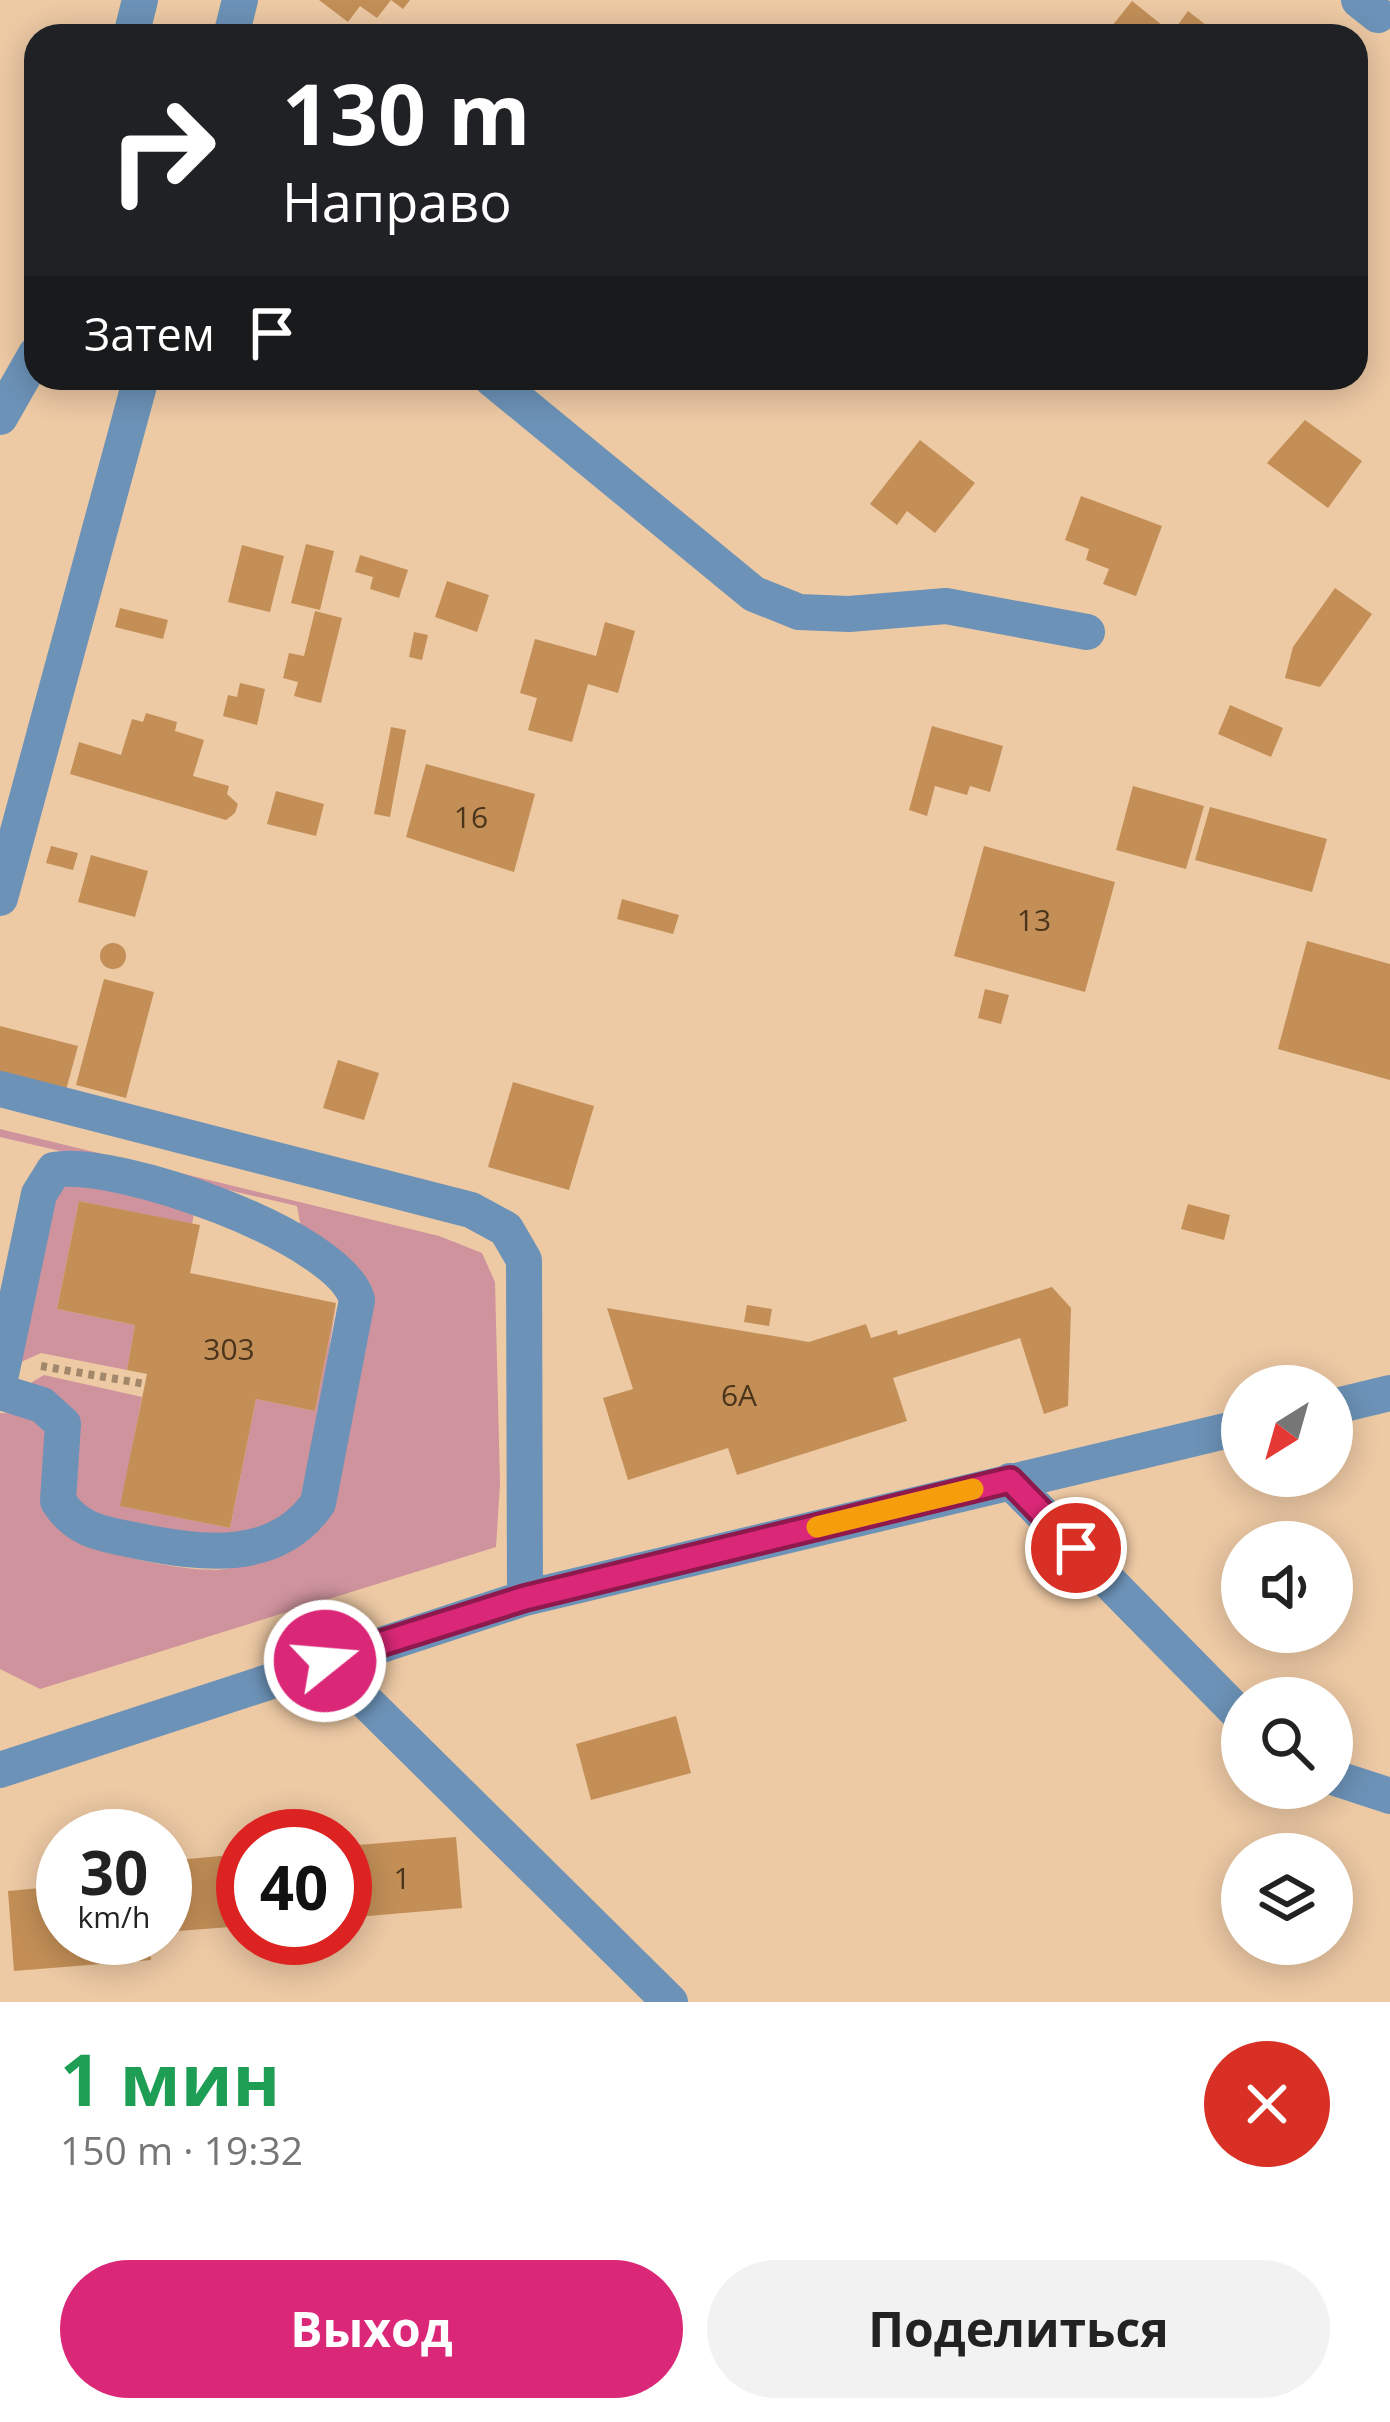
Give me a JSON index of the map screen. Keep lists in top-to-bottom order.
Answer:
{
  "house_numbers": [
    "16",
    "13",
    "303",
    "6А",
    "1"
  ],
  "north": "bottom left",
  "page": {
    "turn": ["130 m", "Направо"],
    "then": "Затем",
    "speed": "30 km/h",
    "limit": "40",
    "heading": ["1 мин", "150 m · 19:32"],
    "buttons": ["Выход", "Поделиться"]
  }
}
